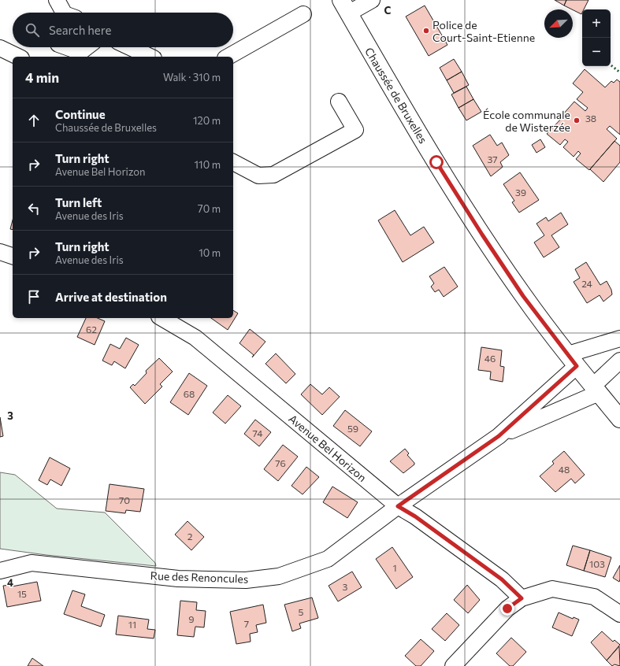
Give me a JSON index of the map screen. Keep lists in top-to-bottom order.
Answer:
{
  "streets": {
    "main road": ["Chaussée de Bruxelles"],
    "street": ["Avenue Bel Horizon", "Rue des Renoncules"]
  },
  "crossings": [
    ["Avenue Bel Horizon", "Rue des Renoncules"]
  ],
  "places": ["Police de Court-Saint-Etienne", "École communale de Wisterzée"],
  "house_numbers": [
    "38",
    "37",
    "39",
    "24",
    "62",
    "46",
    "68",
    "59",
    "74",
    "76",
    "48",
    "70",
    "2",
    "103",
    "1",
    "3",
    "15",
    "5",
    "9",
    "7",
    "11"
  ],
  "north": "bottom left",
  "page": {
    "map_buttons": ["+", "−"],
    "search": "Search here",
    "heading": ["4 min", "Walk · 310 m"],
    "list": [
      ["Continue", "Chaussée de Bruxelles", "120 m"],
      ["Turn right", "Avenue Bel Horizon", "110 m"],
      ["Turn left", "Avenue des Iris", "70 m"],
      ["Turn right", "Avenue des Iris", "10 m"],
      "Arrive at destination"
    ]
  },
  "grid": {
    "columns": ["C"],
    "rows": ["3", "4"]
  }
}
